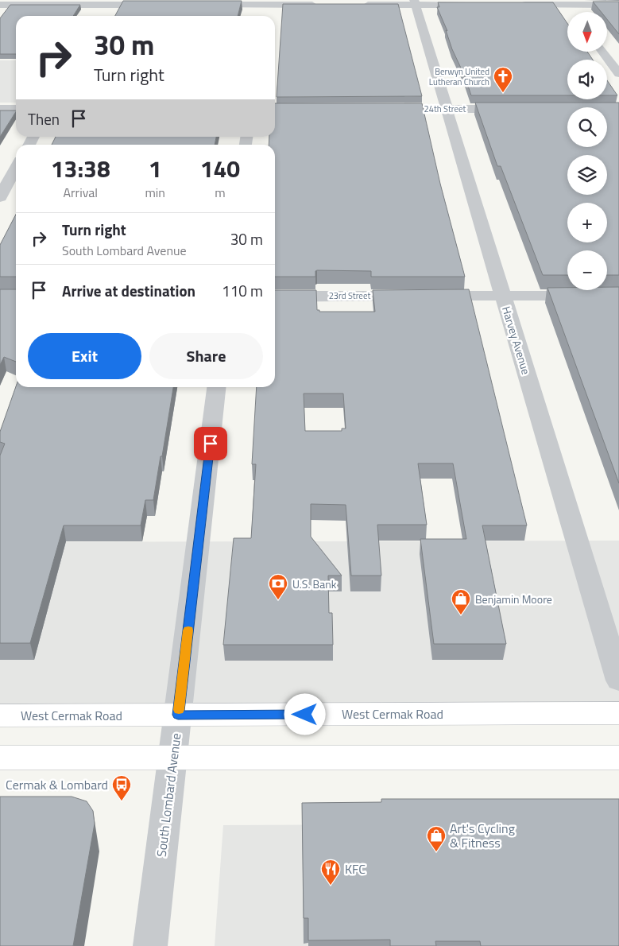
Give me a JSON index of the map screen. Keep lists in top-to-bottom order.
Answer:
{
  "streets": {
    "main road": ["West Cermak Road"],
    "street": [
      "24th Street",
      "23rd Street",
      "Harvey Avenue",
      "South Lombard Avenue"
    ]
  },
  "crossings": [
    ["24th Street", "Harvey Avenue"],
    ["23rd Street", "Harvey Avenue"],
    ["West Cermak Road", "South Lombard Avenue"]
  ],
  "places": {
    "church": ["Berwyn United Lutheran Church"],
    "bank": ["U.S. Bank"],
    "shop": ["Benjamin Moore", "Art's Cycling & Fitness"],
    "bus stop": ["Cermak & Lombard"],
    "restaurant": ["KFC"]
  },
  "north": "bottom",
  "page": {
    "map_buttons": ["+", "−"],
    "turn": ["30 m", "Turn right"],
    "then": "Then",
    "eta": [
      "13:38",
      "Arrival",
      "1",
      "min",
      "140",
      "m"
    ],
    "list": [
      {
        "name": "Turn right",
        "note": "South Lombard Avenue",
        "value": "30 m"
      },
      {
        "name": "Arrive at destination",
        "value": "110 m"
      }
    ],
    "buttons": ["Exit", "Share"]
  }
}
